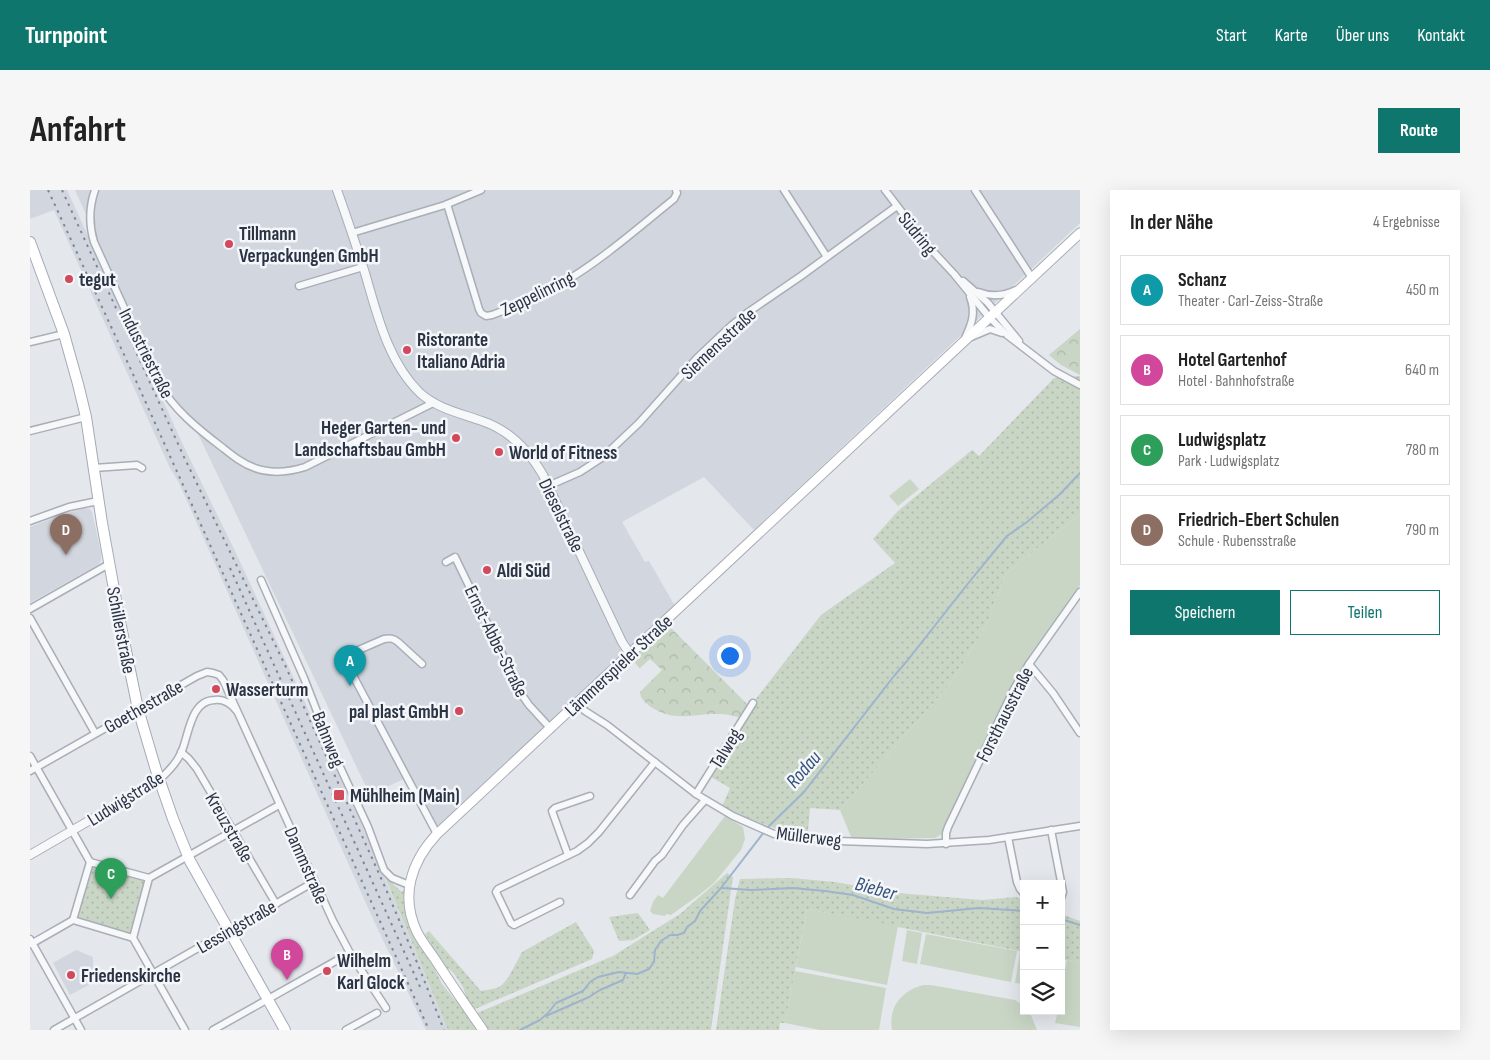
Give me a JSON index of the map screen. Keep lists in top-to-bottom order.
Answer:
{
  "streets": {
    "main road": ["Schillerstraße", "Lämmerspieler Straße"],
    "street": [
      "Südring",
      "Zeppelinring",
      "Siemensstraße",
      "Industriestraße",
      "Dieselstraße",
      "Ernst-Abbe-Straße",
      "Goethestraße",
      "Forsthausstraße",
      "Bahnweg",
      "Talweg",
      "Ludwigstraße",
      "Kreuzstraße",
      "Müllerweg",
      "Dammstraße",
      "Lessingstraße"
    ]
  },
  "crossings": [
    ["Südring", "Siemensstraße"],
    ["Südring", "Lämmerspieler Straße"],
    ["Siemensstraße", "Dieselstraße"],
    ["Industriestraße", "Dieselstraße"],
    ["Dieselstraße", "Lämmerspieler Straße"],
    ["Schillerstraße", "Goethestraße"],
    ["Schillerstraße", "Ludwigstraße"],
    ["Schillerstraße", "Lessingstraße"],
    ["Ernst-Abbe-Straße", "Lämmerspieler Straße"],
    ["Lämmerspieler Straße", "Bahnweg"],
    ["Lämmerspieler Straße", "Müllerweg"],
    ["Goethestraße", "Ludwigstraße"],
    ["Goethestraße", "Dammstraße"],
    ["Forsthausstraße", "Müllerweg"],
    ["Talweg", "Müllerweg"],
    ["Ludwigstraße", "Kreuzstraße"],
    ["Ludwigstraße", "Dammstraße"],
    ["Kreuzstraße", "Lessingstraße"],
    ["Dammstraße", "Lessingstraße"]
  ],
  "water": ["Rodau", "Bieber"],
  "places": {
    "other": [
      "Tillmann Verpackungen GmbH",
      "tegut",
      "Ristorante Italiano Adria",
      "Heger Garten- und Landschaftsbau GmbH",
      "World of Fitness",
      "Aldi Süd",
      "Wasserturm",
      "pal plast GmbH",
      "Wilhelm Karl Glock",
      "Friedenskirche"
    ],
    "transit": ["Mühlheim (Main)"]
  },
  "page": {
    "header": "Turnpoint",
    "nav": [
      "Start",
      "Karte",
      "Über uns",
      "Kontakt"
    ],
    "buttons": [
      "Route",
      ["Speichern", "Teilen"]
    ],
    "title": "Anfahrt",
    "heading": ["In der Nähe", "4 Ergebnisse"],
    "list": [
      {
        "mark": "A",
        "name": "Schanz",
        "note": "Theater · Carl-Zeiss-Straße",
        "value": "450 m"
      },
      {
        "mark": "B",
        "name": "Hotel Gartenhof",
        "note": "Hotel · Bahnhofstraße",
        "value": "640 m"
      },
      {
        "mark": "C",
        "name": "Ludwigsplatz",
        "note": "Park · Ludwigsplatz",
        "value": "780 m"
      },
      {
        "mark": "D",
        "name": "Friedrich-Ebert Schulen",
        "note": "Schule · Rubensstraße",
        "value": "790 m"
      }
    ],
    "pins": [
      "D",
      "A",
      "C",
      "B"
    ],
    "map_buttons": ["+", "−"]
  }
}
